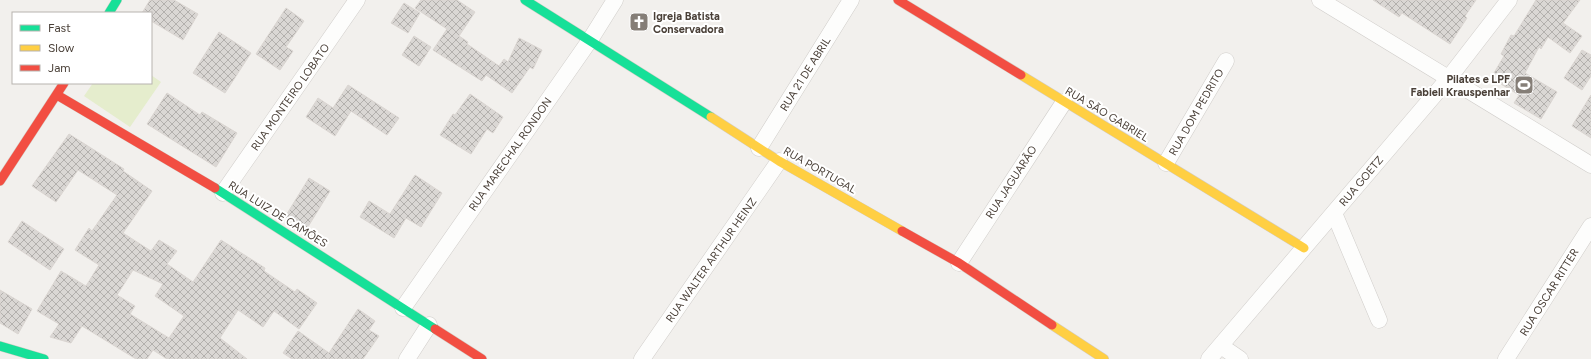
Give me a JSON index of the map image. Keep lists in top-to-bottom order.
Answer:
{
  "streets": {
    "street": [
      "RUA 21 DE ABRIL",
      "RUA MONTEIRO LOBATO",
      "RUA DOM PEDRITO",
      "RUA SÃO GABRIEL",
      "RUA MARECHAL RONDON",
      "RUA PORTUGAL",
      "RUA GOETZ",
      "RUA JAGUARÃO",
      "RUA LUIZ DE CAMÕES",
      "RUA WALTER ARTHUR HEINZ",
      "RUA OSCAR RITTER"
    ]
  },
  "crossings": [
    ["RUA 21 DE ABRIL", "RUA PORTUGAL"],
    ["RUA MONTEIRO LOBATO", "RUA LUIZ DE CAMÕES"],
    ["RUA DOM PEDRITO", "RUA SÃO GABRIEL"],
    ["RUA SÃO GABRIEL", "RUA GOETZ"],
    ["RUA SÃO GABRIEL", "RUA JAGUARÃO"],
    ["RUA MARECHAL RONDON", "RUA PORTUGAL"],
    ["RUA MARECHAL RONDON", "RUA LUIZ DE CAMÕES"],
    ["RUA PORTUGAL", "RUA JAGUARÃO"],
    ["RUA PORTUGAL", "RUA WALTER ARTHUR HEINZ"]
  ],
  "places": {
    "church": ["Igreja Batista Conservadora"],
    "sports": ["Pilates e LPF Fabieli Krauspenhar"]
  },
  "legend": ["Fast", "Slow", "Jam"]
}
